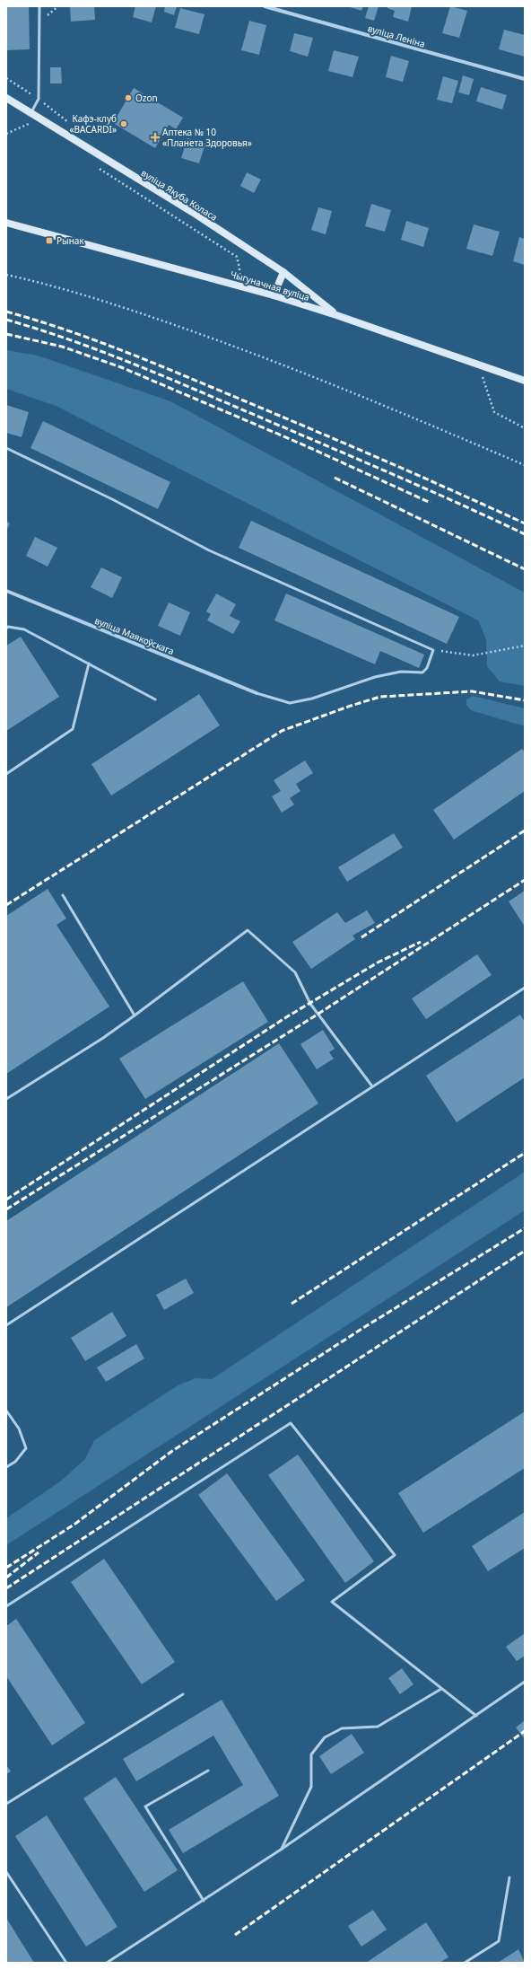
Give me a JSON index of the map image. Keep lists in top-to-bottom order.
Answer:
{
  "streets": {
    "street": [
      "вуліца Леніна",
      "вуліца Якуба Коласа",
      "Чыгуначная вуліца",
      "вуліца Маякоўскага"
    ]
  },
  "crossings": [
    ["вуліца Якуба Коласа", "Чыгуначная вуліца"]
  ],
  "places": {
    "other": ["Ozon", "Кафэ-клуб «BACARDI»"],
    "health": ["Аптека № 10 «Планета Здоровья»"],
    "transit": ["Рынак"]
  }
}
